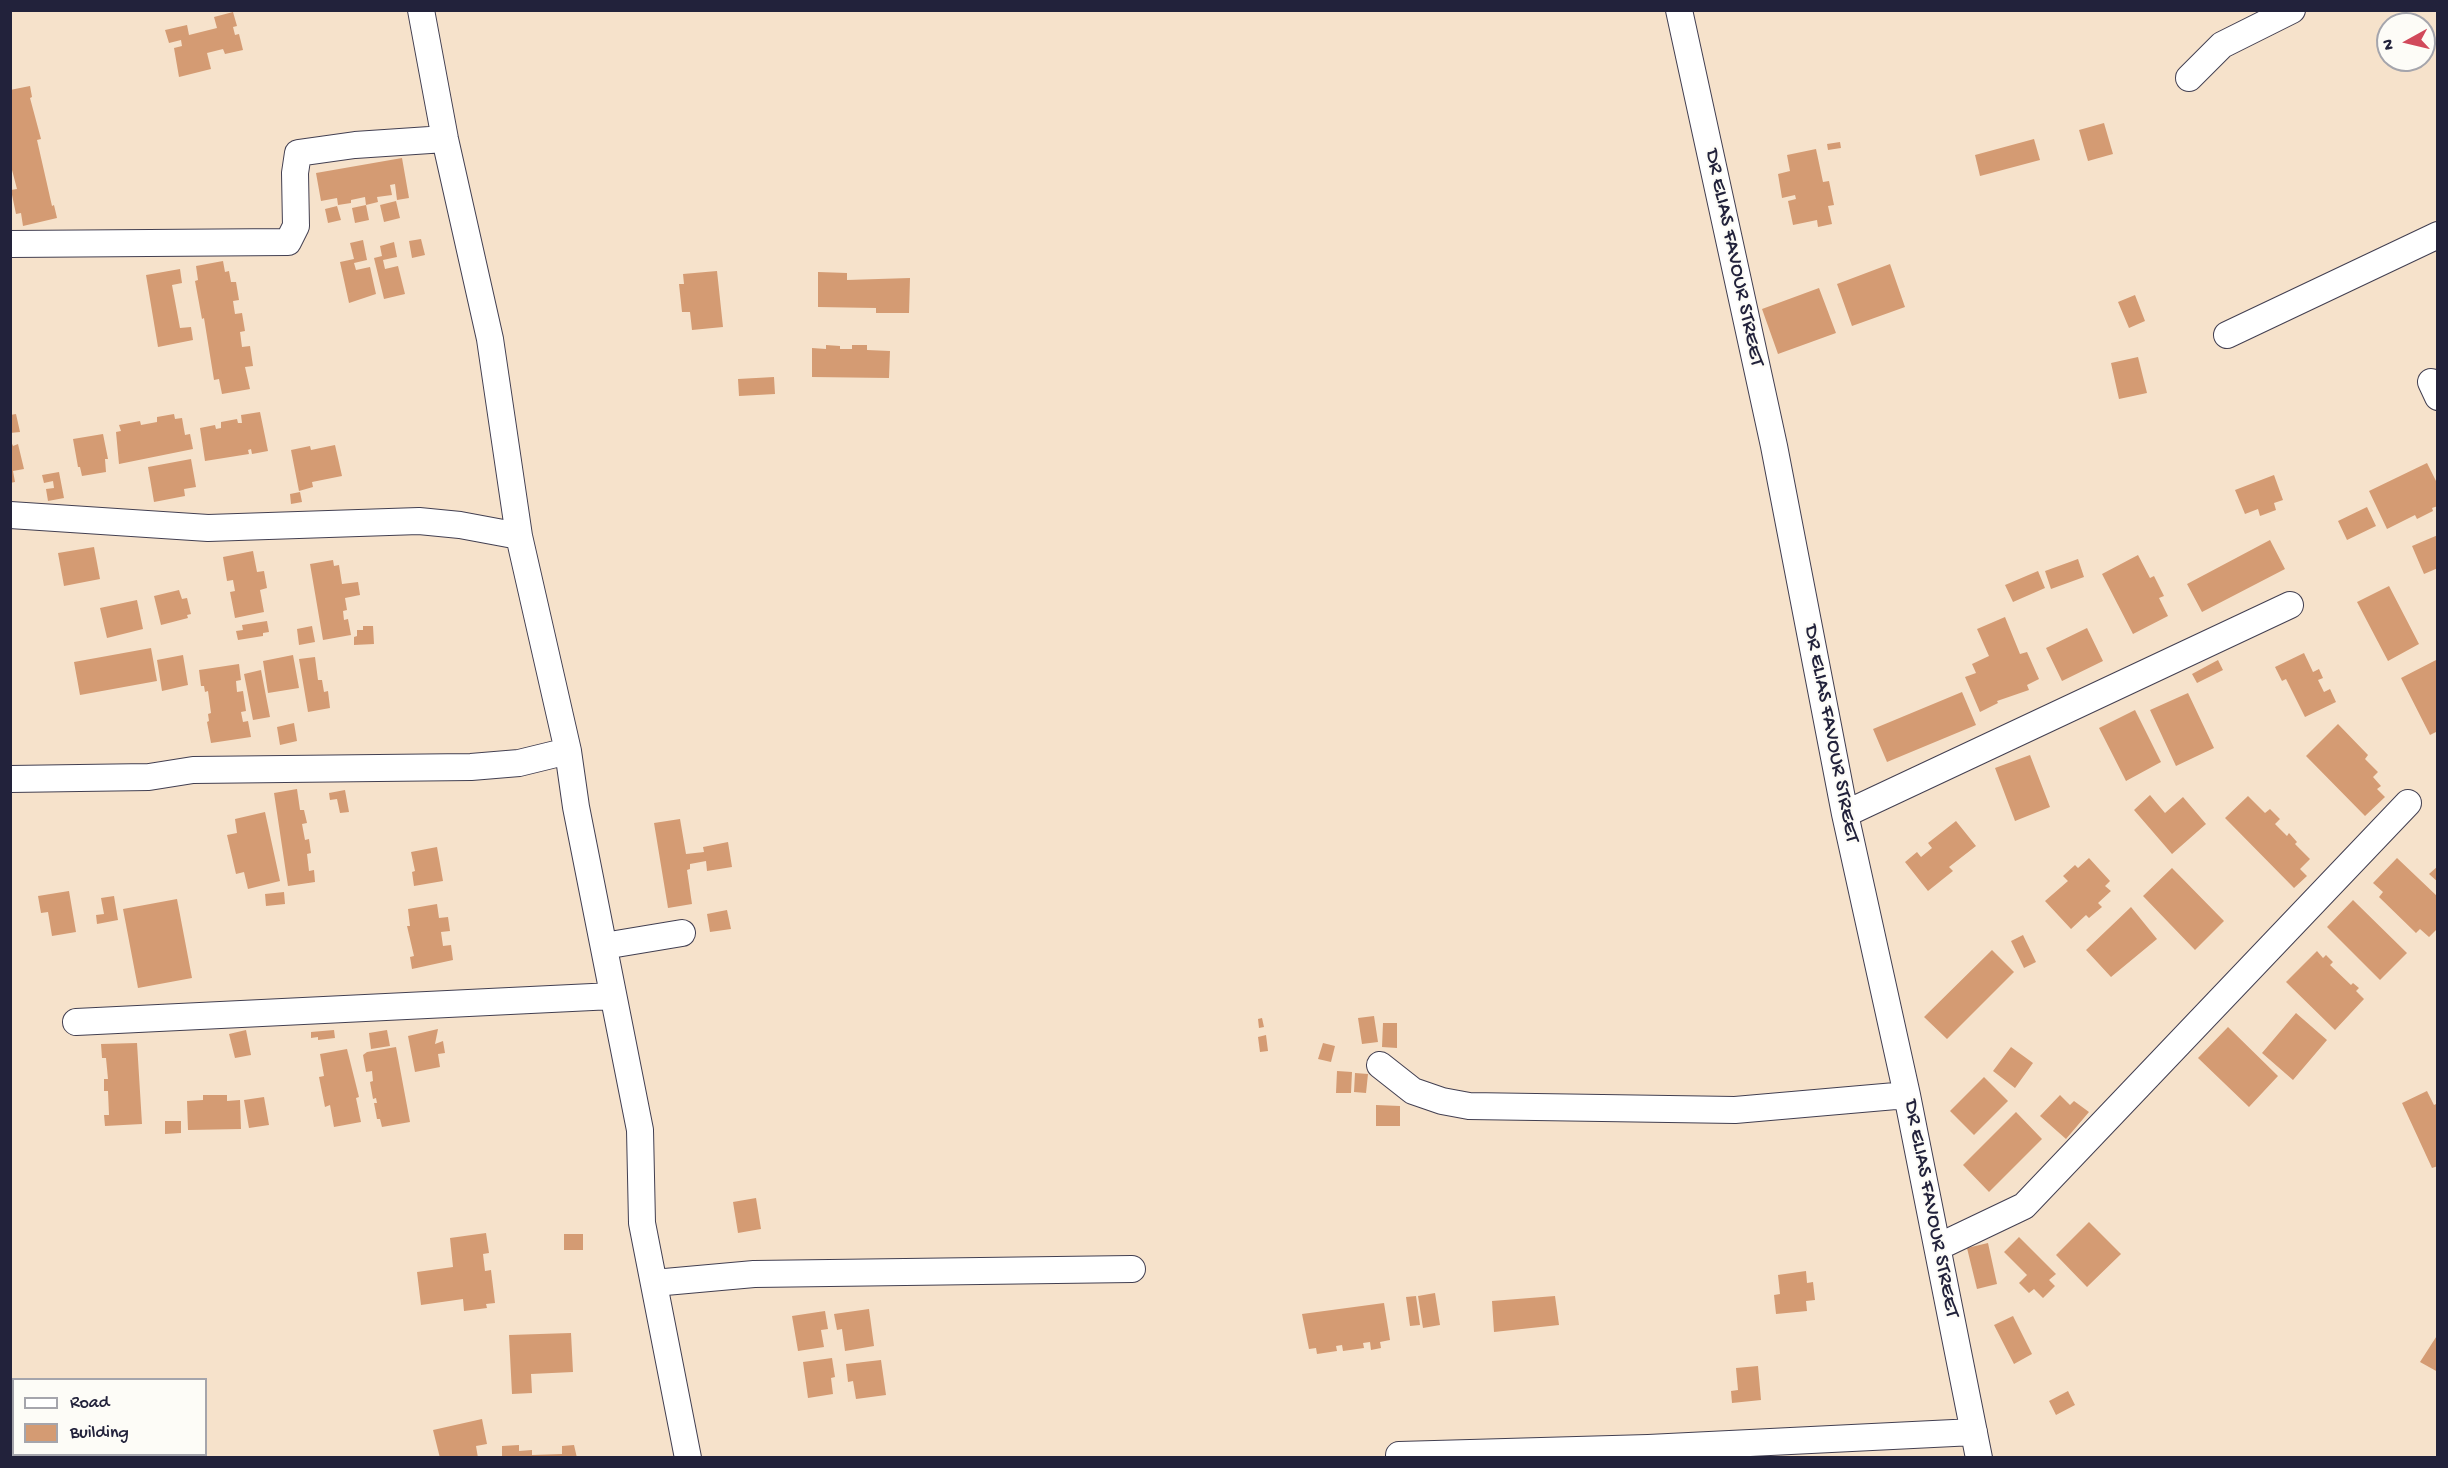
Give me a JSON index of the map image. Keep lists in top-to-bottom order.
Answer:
{
  "streets": {
    "street": ["DR ELIAS FAVOUR STREET"]
  },
  "legend": ["Road", "Building"],
  "north": "left"
}
